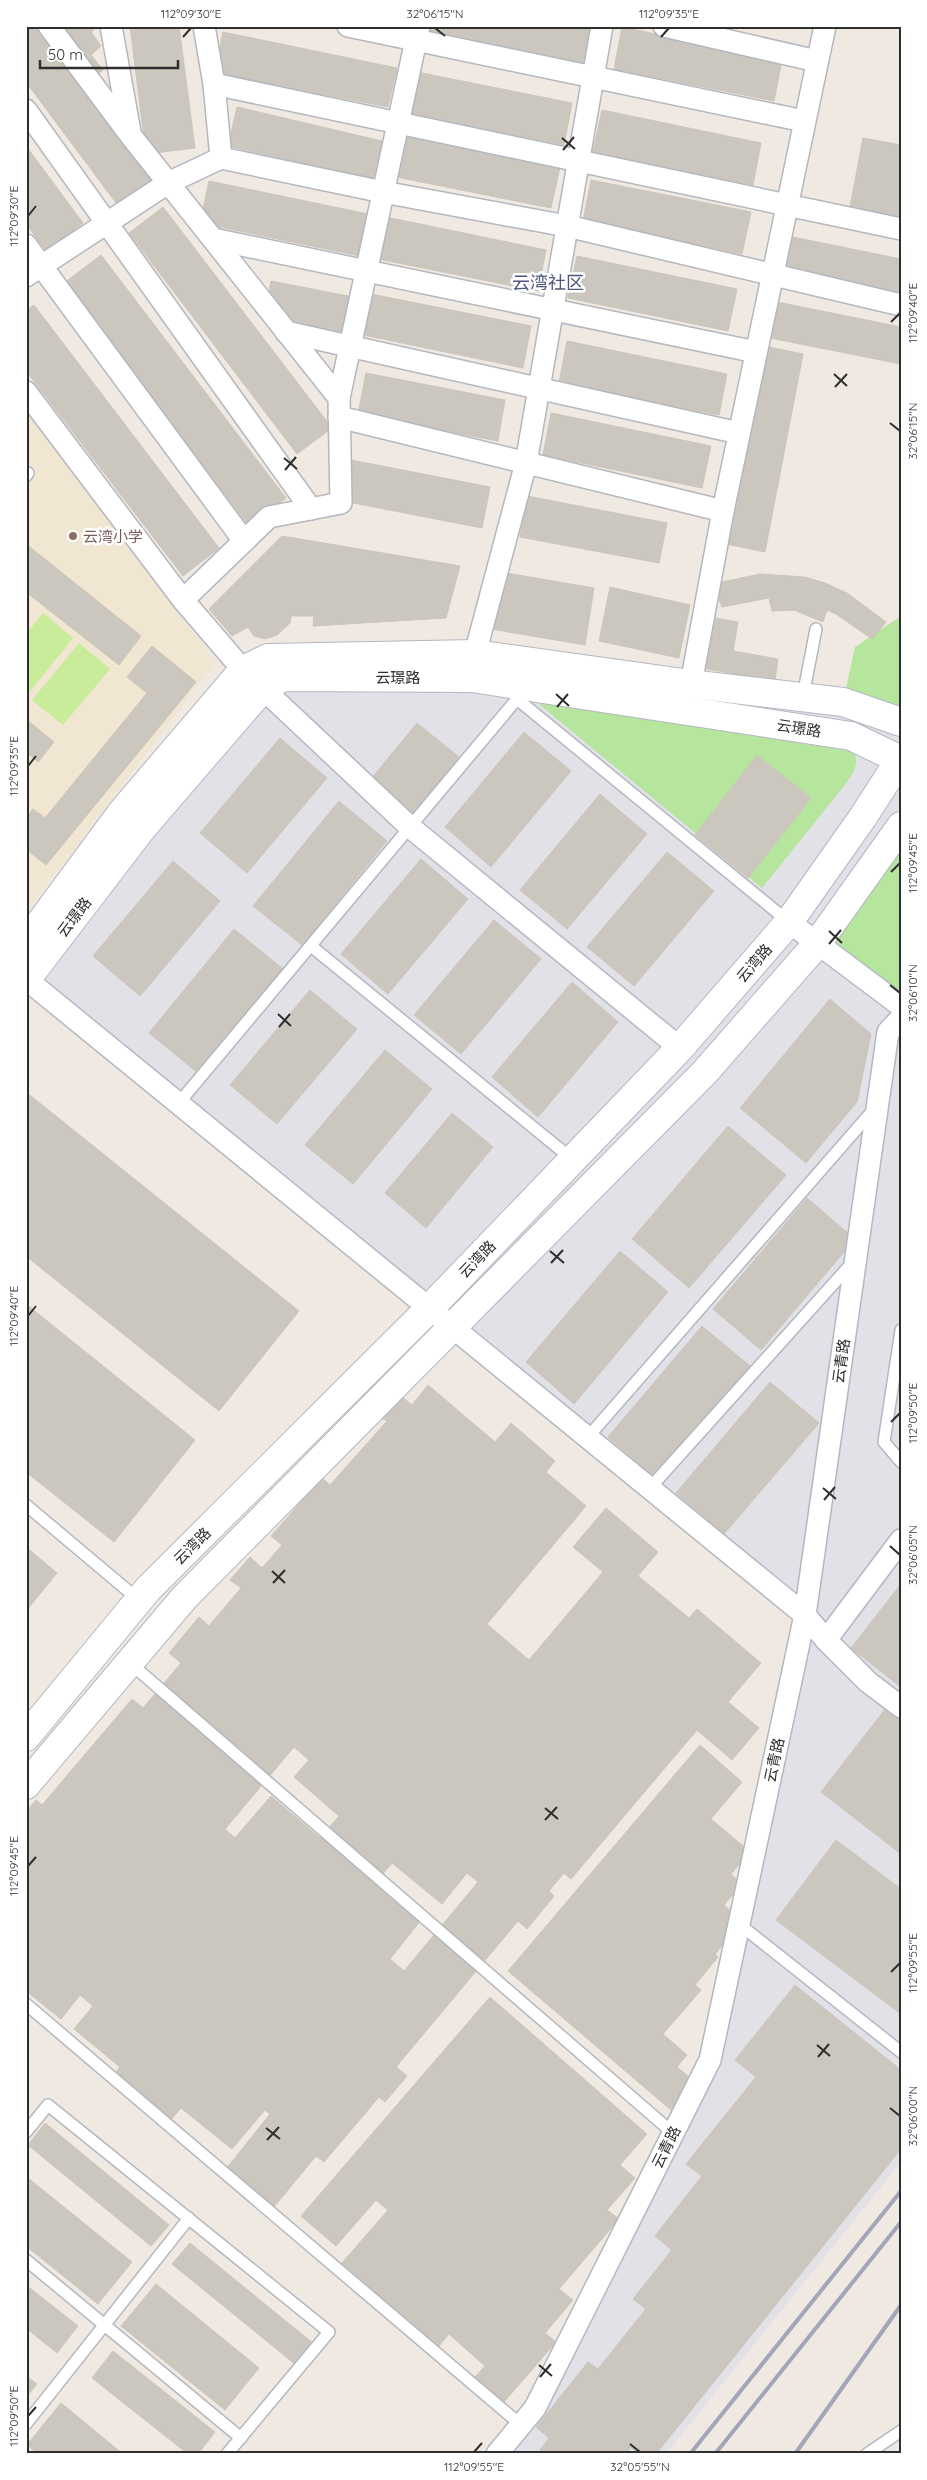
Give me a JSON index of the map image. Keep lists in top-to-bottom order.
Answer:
{
  "streets": {
    "main road": ["云璟路", "云湾路"],
    "street": ["云青路"]
  },
  "crossings": [
    ["云璟路", "云湾路"]
  ],
  "districts": ["云湾社区"],
  "places": ["云湾小学"],
  "scale_bar": "50 m",
  "coordinates": [
    "112°09'30\"E",
    "32°06'15\"N",
    "112°09'35\"E",
    "112°09'40\"E",
    "112°09'45\"E",
    "32°06'10\"N",
    "112°09'50\"E",
    "32°06'05\"N",
    "112°09'55\"E",
    "32°06'00\"N",
    "32°05'55\"N"
  ]
}
